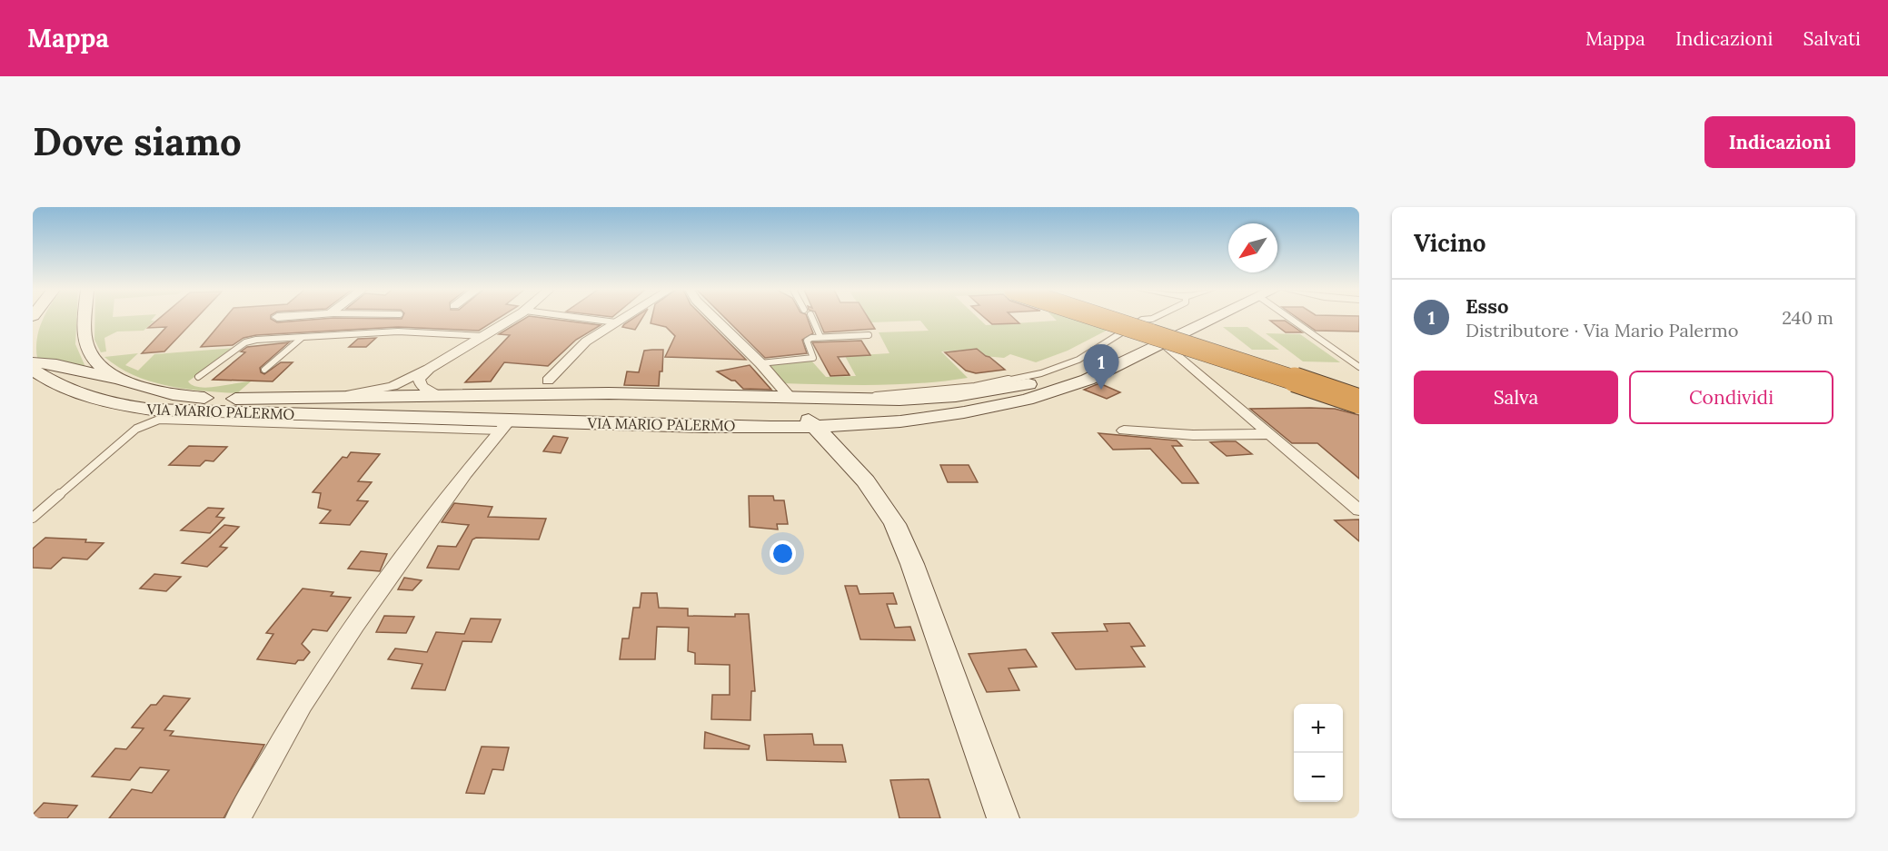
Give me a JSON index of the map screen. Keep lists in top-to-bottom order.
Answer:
{
  "streets": {
    "street": ["VIA MARIO PALERMO"]
  },
  "north": "bottom left",
  "page": {
    "header": "Mappa",
    "nav": ["Mappa", "Indicazioni", "Salvati"],
    "buttons": [
      "Indicazioni",
      ["Salva", "Condividi"]
    ],
    "title": "Dove siamo",
    "heading": "Vicino",
    "list": [
      {
        "mark": "1",
        "name": "Esso",
        "note": "Distributore · Via Mario Palermo",
        "value": "240 m"
      }
    ],
    "pins": "1",
    "map_buttons": ["+", "−"]
  }
}
